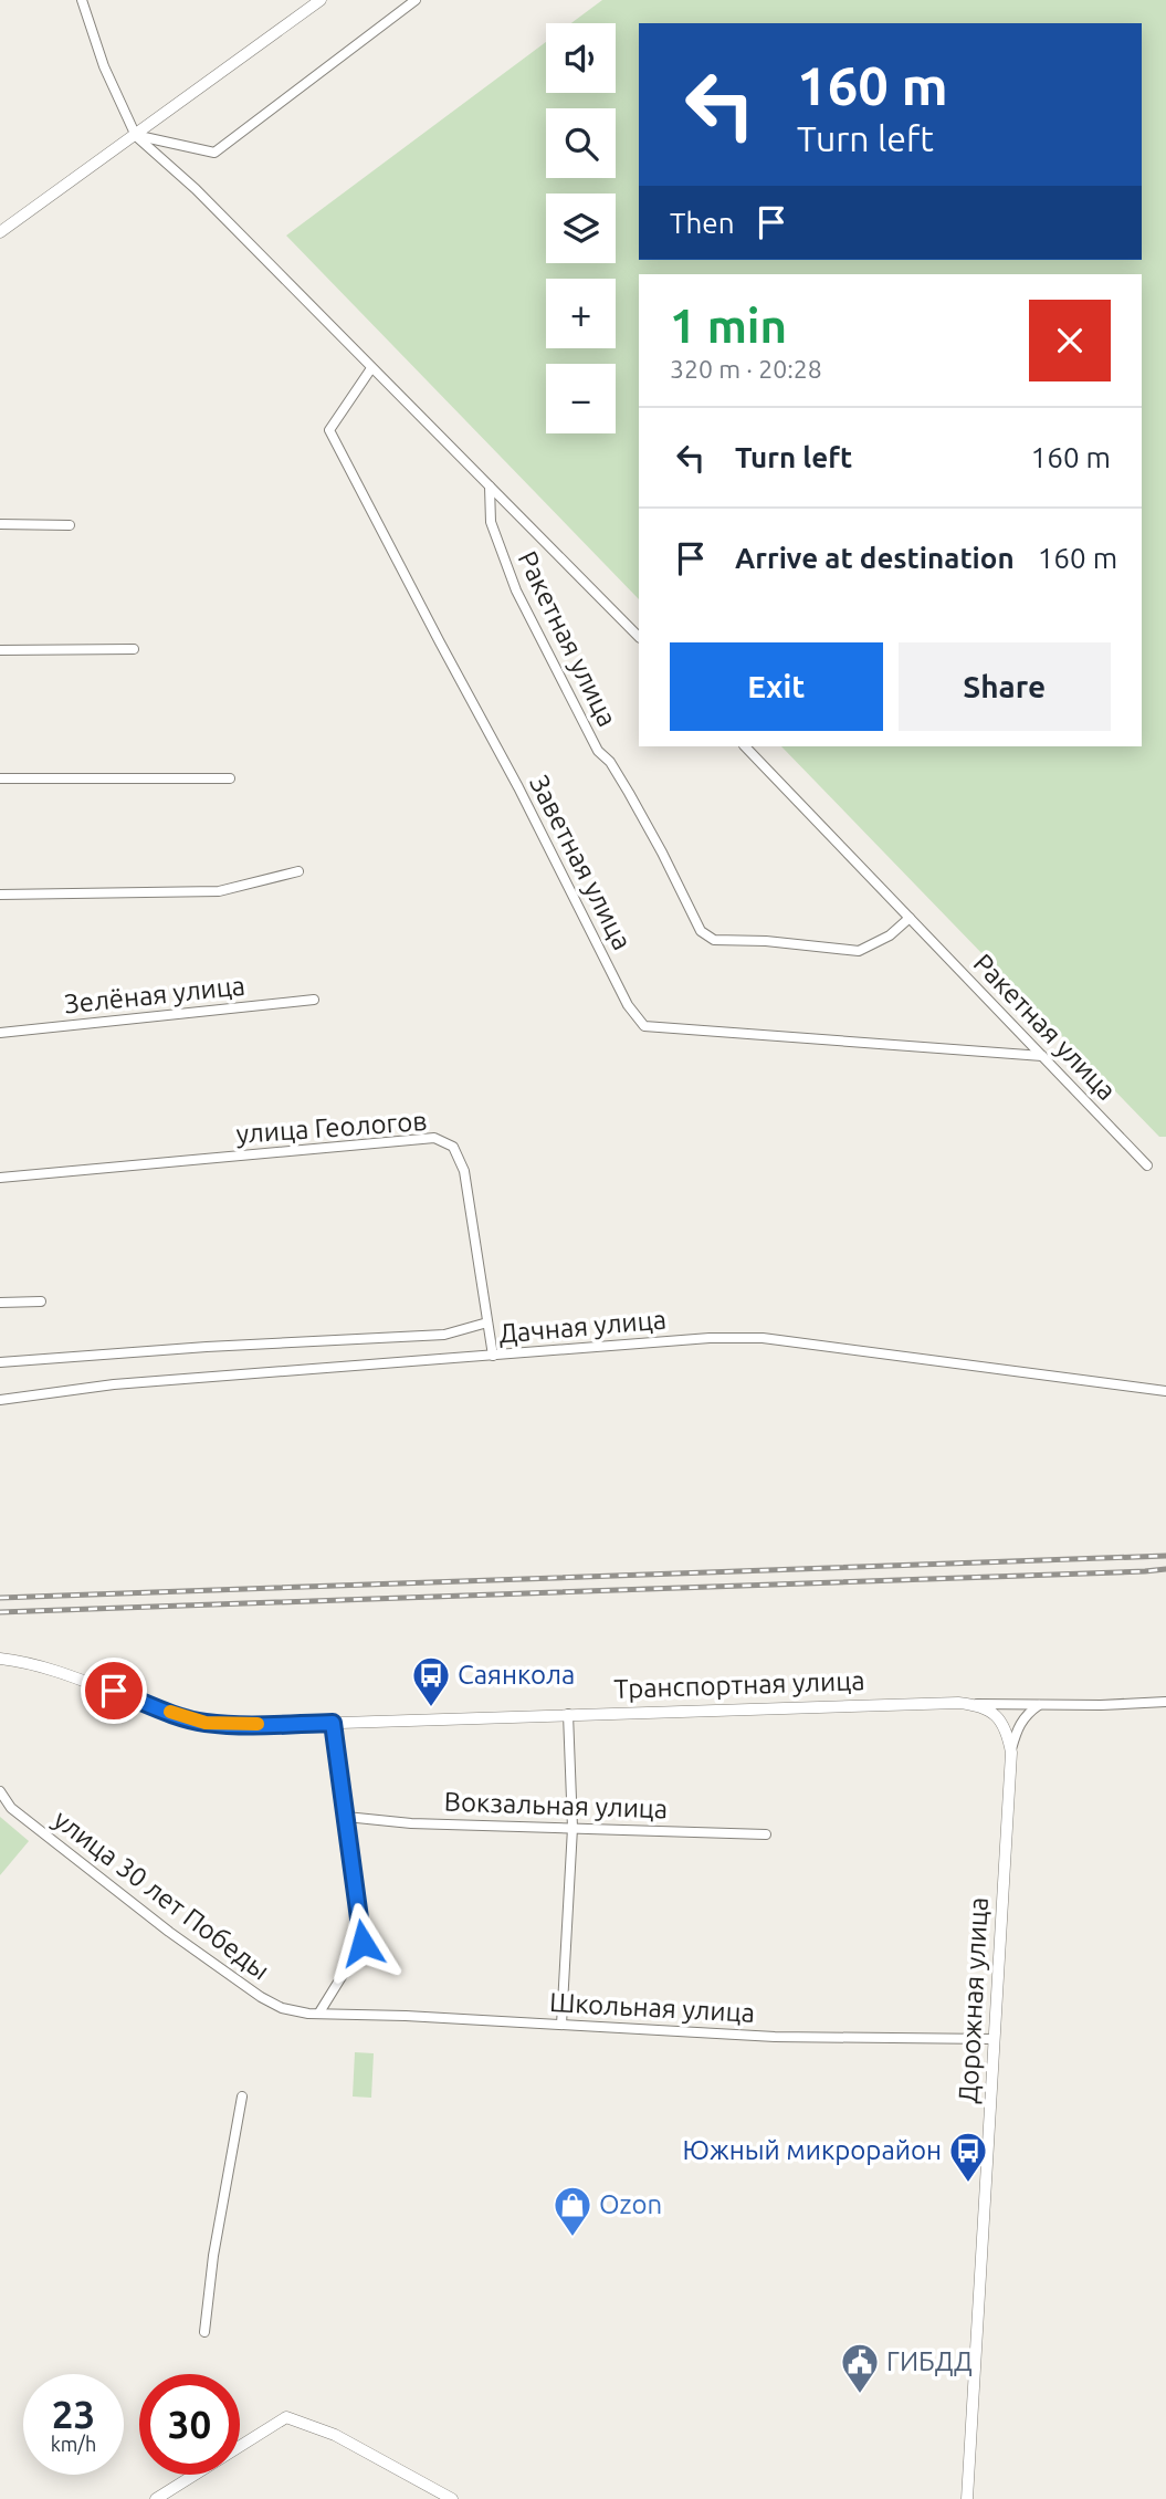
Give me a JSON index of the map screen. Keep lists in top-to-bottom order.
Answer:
{
  "streets": {
    "street": [
      "Ракетная улица",
      "Заветная улица",
      "Зелёная улица",
      "улица Геологов",
      "Дачная улица",
      "Транспортная улица",
      "Вокзальная улица",
      "улица 30 лет Победы",
      "Дорожная улица",
      "Школьная улица"
    ]
  },
  "crossings": [
    ["Ракетная улица", "Заветная улица"],
    ["улица Геологов", "Дачная улица"],
    ["Транспортная улица", "Дорожная улица"],
    ["улица 30 лет Победы", "Школьная улица"],
    ["Дорожная улица", "Школьная улица"]
  ],
  "places": {
    "bus stop": ["Саянкола", "Южный микрорайон"],
    "shop": ["Ozon"],
    "public building": ["ГИБДД"]
  },
  "page": {
    "map_buttons": ["+", "−"],
    "turn": ["160 m", "Turn left"],
    "then": "Then",
    "heading": ["1 min", "320 m · 20:28"],
    "list": [
      {
        "name": "Turn left",
        "value": "160 m"
      },
      {
        "name": "Arrive at destination",
        "value": "160 m"
      }
    ],
    "buttons": ["Exit", "Share"],
    "speed": "23 km/h",
    "limit": "30"
  }
}
